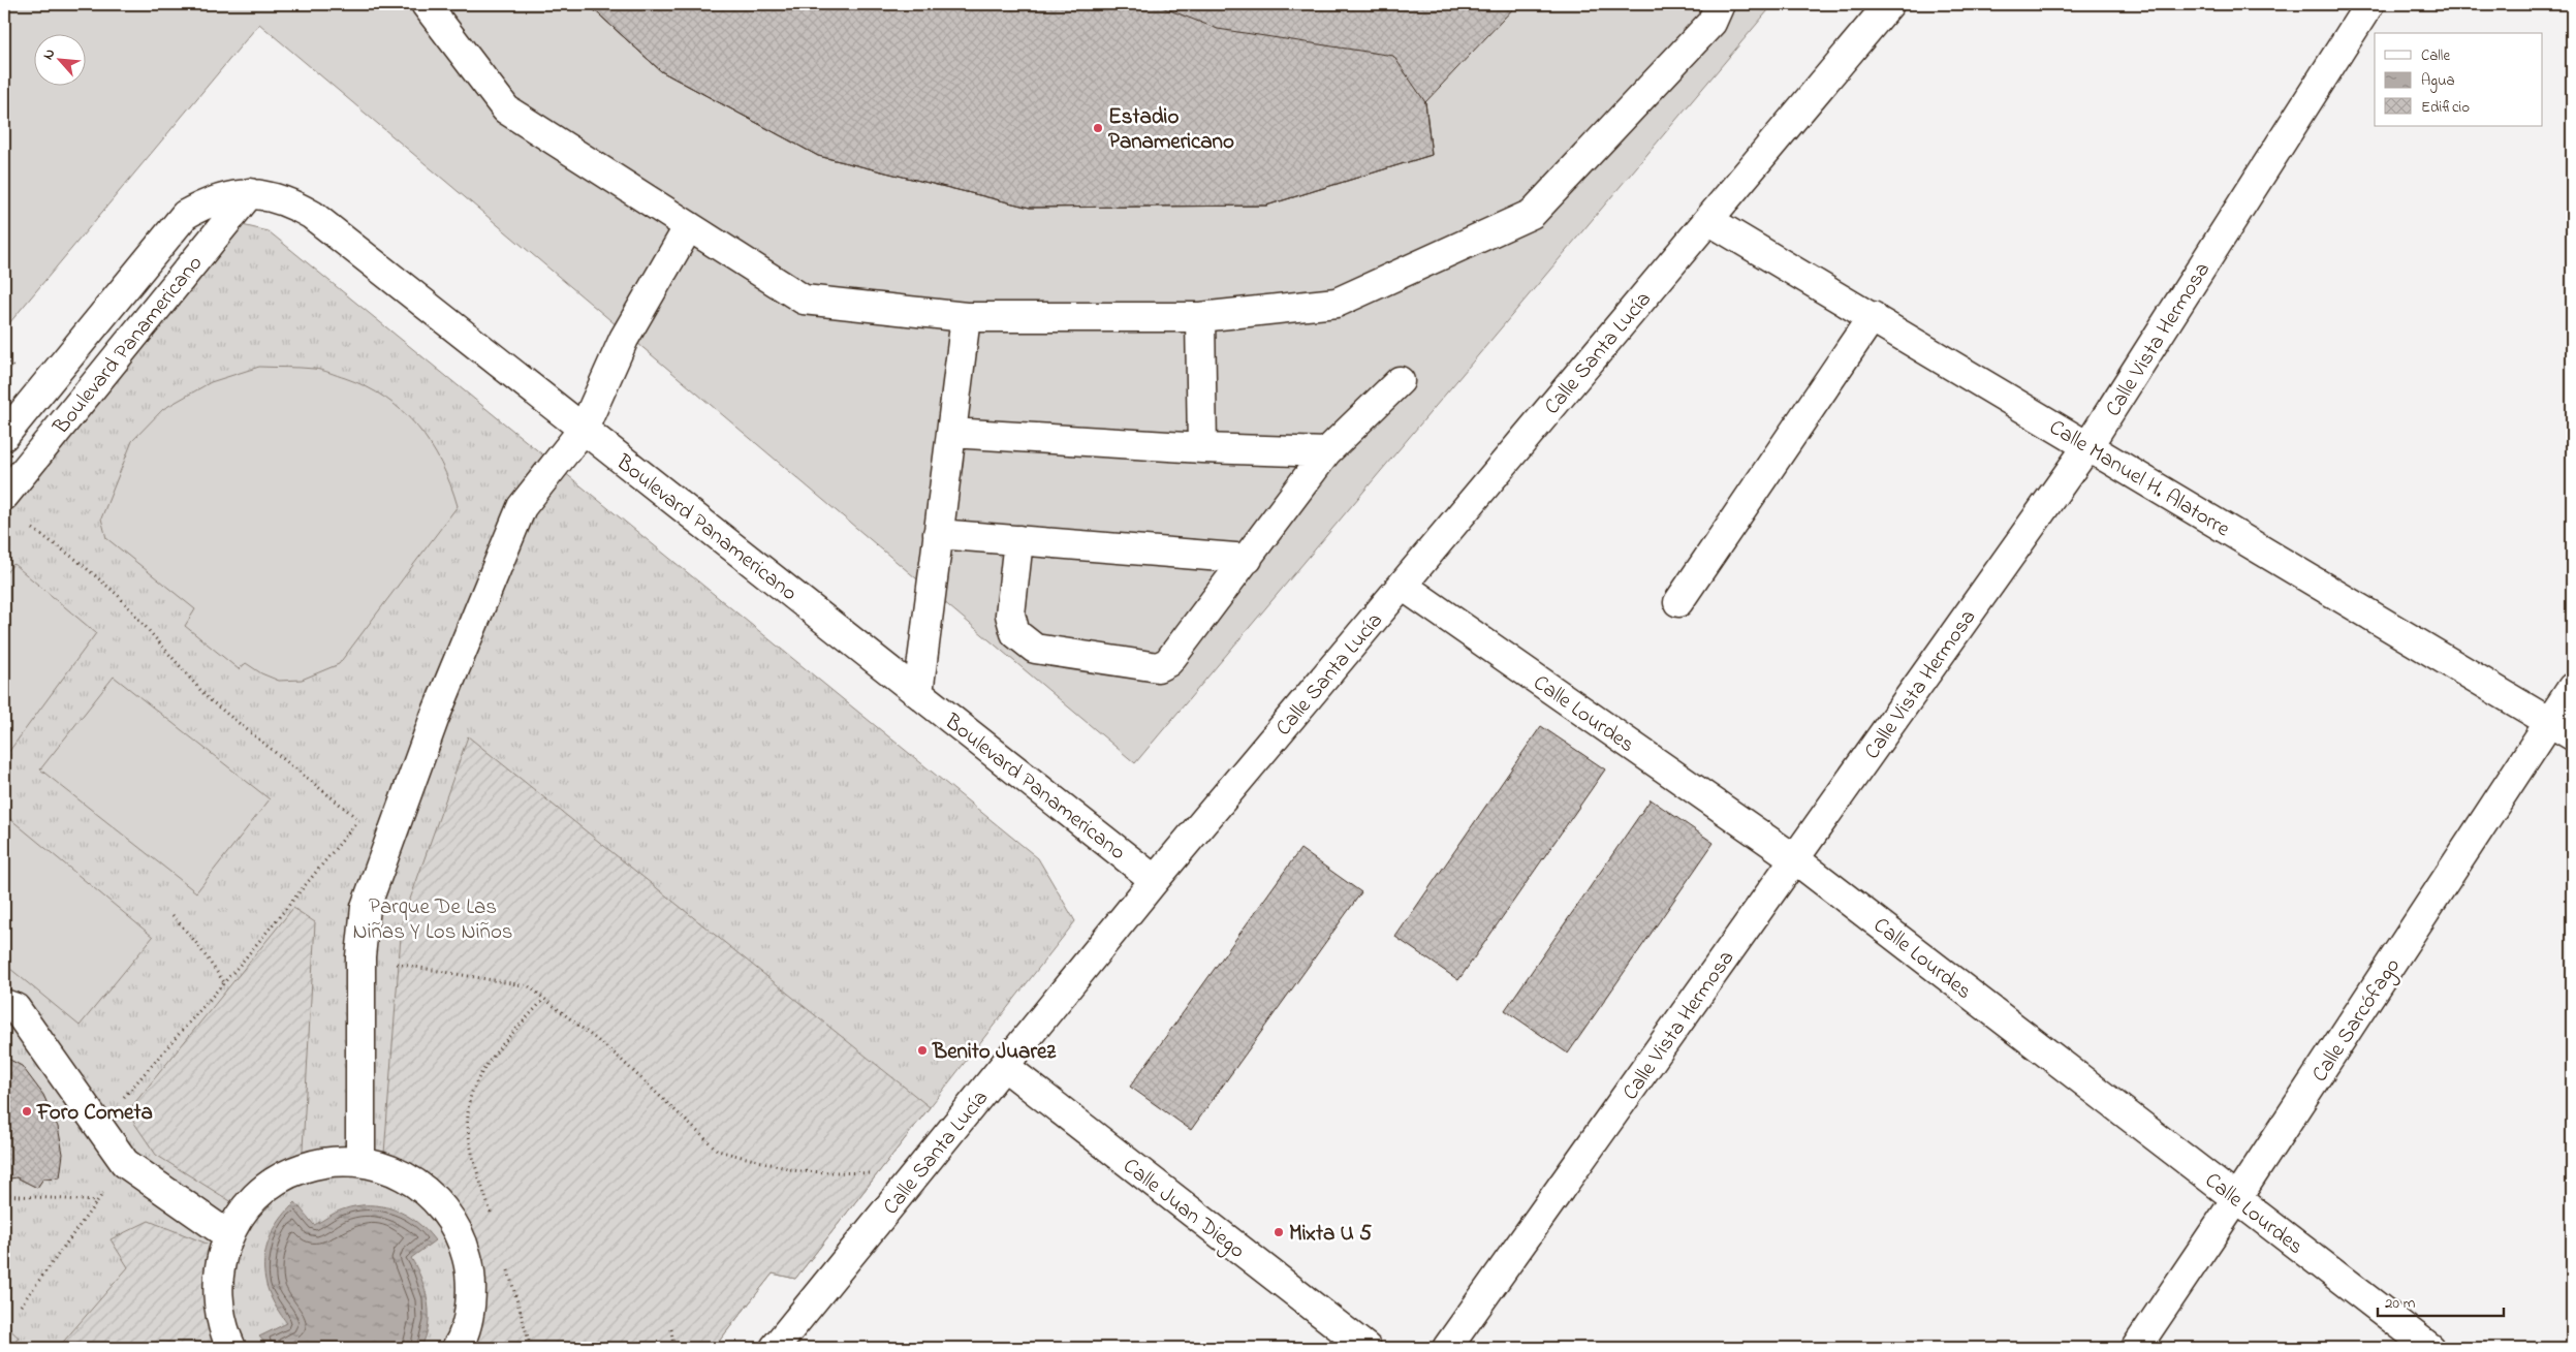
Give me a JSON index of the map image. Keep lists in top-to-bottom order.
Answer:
{
  "streets": {
    "street": [
      "Calle Vista Hermosa",
      "Boulevard Panamericano",
      "Calle Santa Lucía",
      "Calle Manuel H. Alatorre",
      "Calle Lourdes",
      "Calle Sarcófago",
      "Calle Juan Diego"
    ]
  },
  "crossings": [
    ["Calle Vista Hermosa", "Calle Manuel H. Alatorre"],
    ["Calle Vista Hermosa", "Calle Lourdes"],
    ["Boulevard Panamericano", "Calle Santa Lucía"],
    ["Calle Santa Lucía", "Calle Manuel H. Alatorre"],
    ["Calle Santa Lucía", "Calle Lourdes"],
    ["Calle Santa Lucía", "Calle Juan Diego"],
    ["Calle Manuel H. Alatorre", "Calle Sarcófago"],
    ["Calle Lourdes", "Calle Sarcófago"]
  ],
  "parks": ["Parque De Las Niñas Y Los Niños"],
  "places": [
    "Estadio Panamericano",
    "Benito Juarez",
    "Foro Cometa",
    "Mixta U 5"
  ],
  "legend": ["Calle", "Agua", "Edificio"],
  "scale_bar": "20 m",
  "north": "top left"
}
